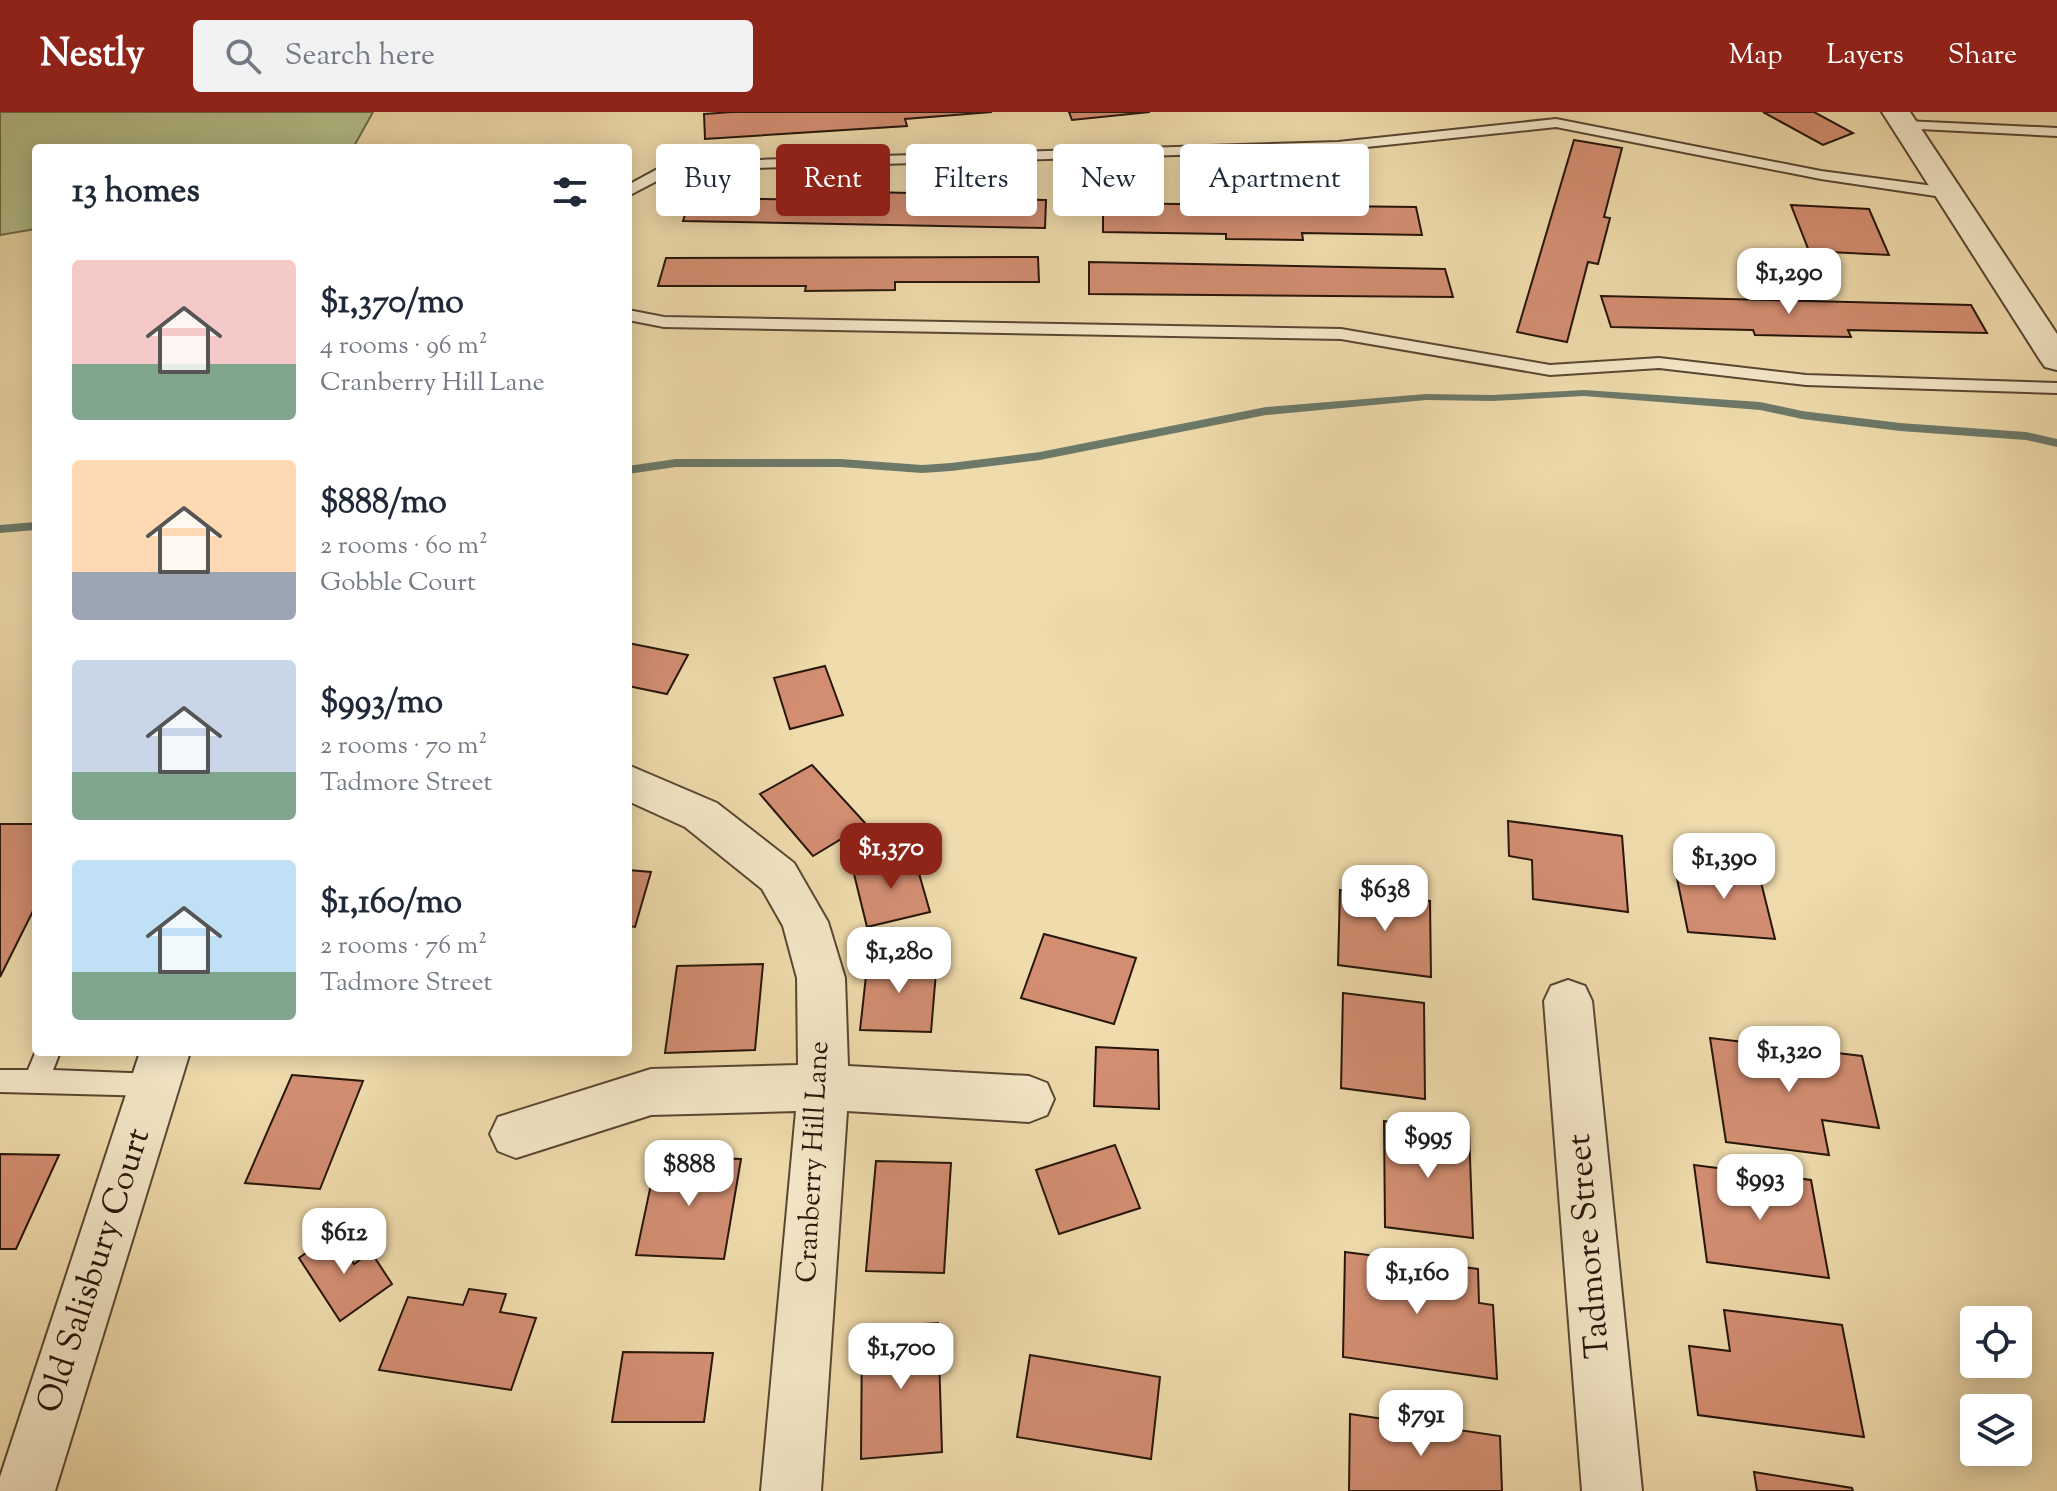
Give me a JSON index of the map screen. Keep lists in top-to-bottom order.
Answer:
{
  "streets": {
    "street": ["Cranberry Hill Lane", "Tadmore Street", "Old Salisbury Court"]
  },
  "page": {
    "header": "Nestly",
    "search": "Search here",
    "nav": ["Map", "Layers", "Share"],
    "chip": [
      "Buy",
      "Rent",
      "Filters",
      "New",
      "Apartment"
    ],
    "heading": "13 homes",
    "list": [
      {
        "name": "$1,370/mo",
        "note": "4 rooms · 96 m² · Cranberry Hill Lane"
      },
      {
        "name": "$888/mo",
        "note": "2 rooms · 60 m² · Gobble Court"
      },
      {
        "name": "$993/mo",
        "note": "2 rooms · 70 m² · Tadmore Street"
      },
      {
        "name": "$1,160/mo",
        "note": "2 rooms · 76 m² · Tadmore Street"
      }
    ],
    "price": [
      "$1,290",
      "$1,370",
      "$1,390",
      "$638",
      "$1,280",
      "$1,320",
      "$995",
      "$888",
      "$993",
      "$612",
      "$1,160",
      "$1,700",
      "$791"
    ]
  }
}
